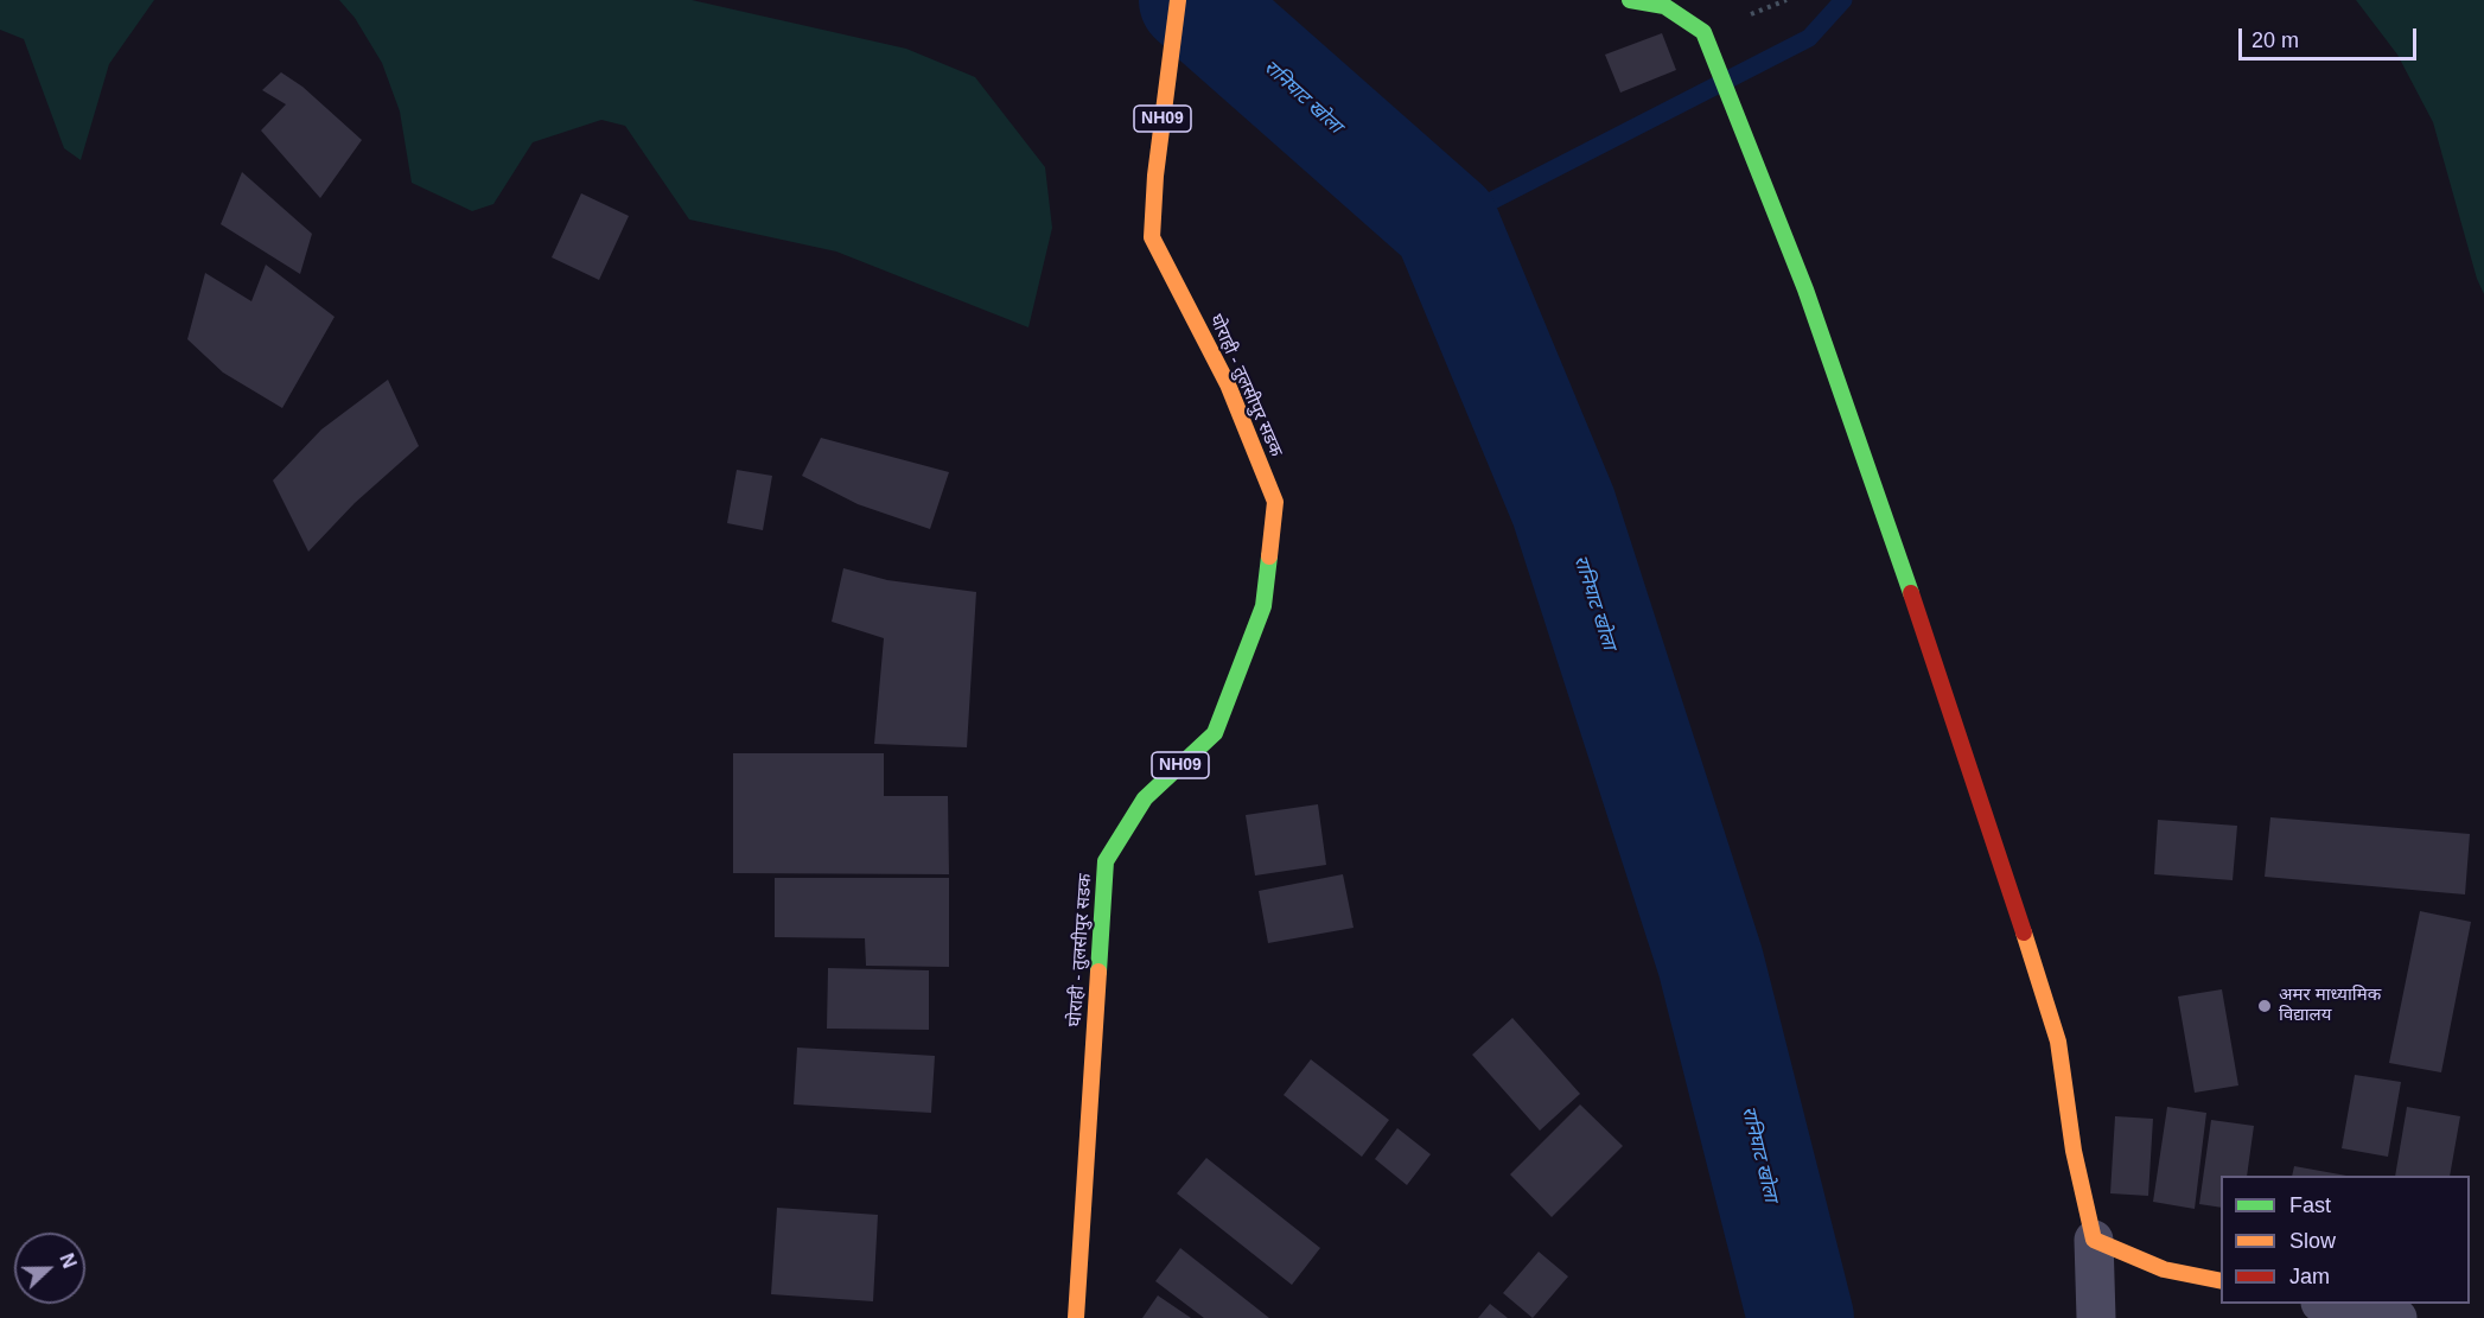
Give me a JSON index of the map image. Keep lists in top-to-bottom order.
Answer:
{
  "streets": {
    "street": ["NH09", "घोराही - तुलसीपुर सडक"]
  },
  "water": ["रानिघाट खोला"],
  "places": ["अमर माध्यामिक विद्यालय"],
  "legend": ["Fast", "Slow", "Jam"],
  "scale_bar": "20 m",
  "north": "right"
}
